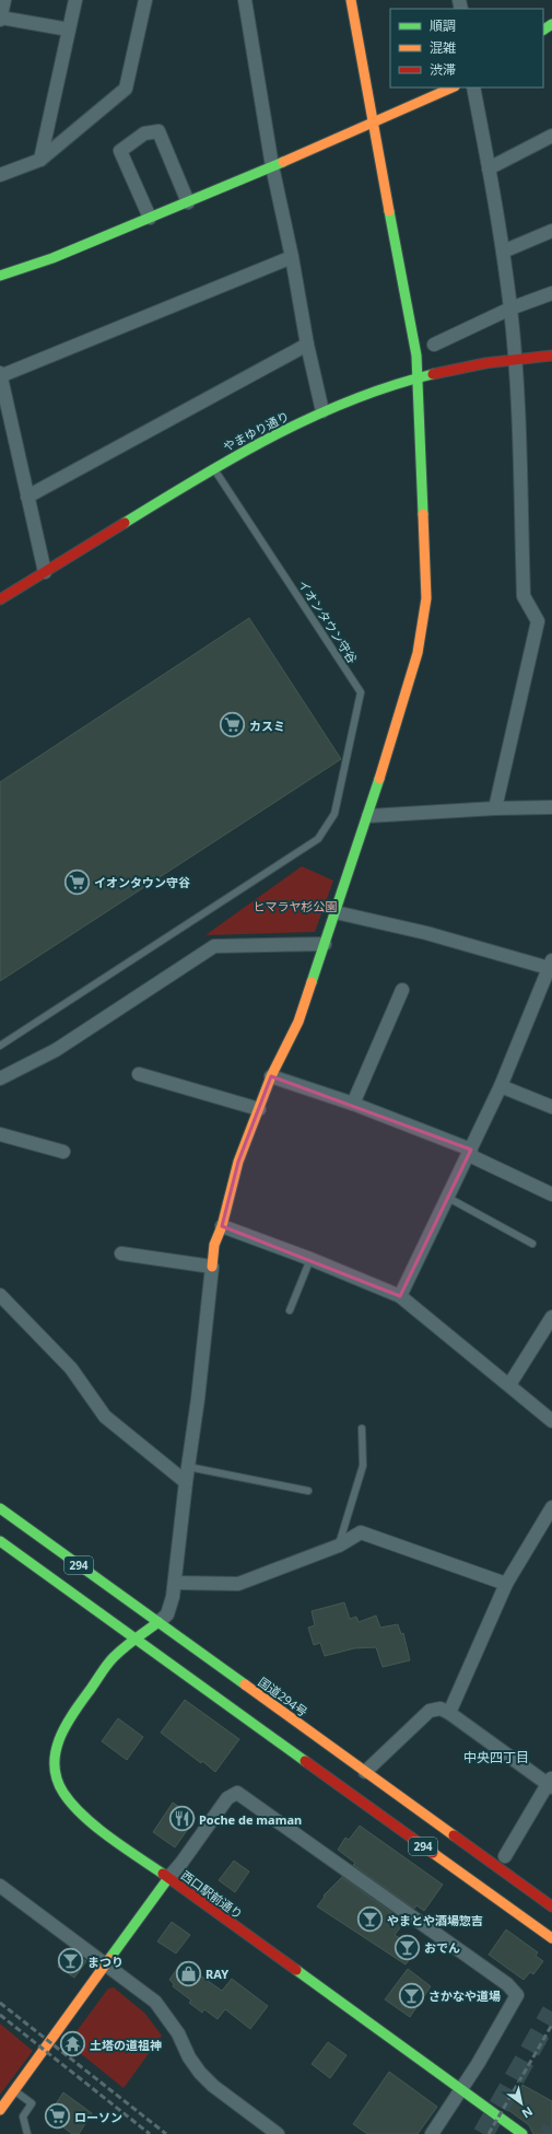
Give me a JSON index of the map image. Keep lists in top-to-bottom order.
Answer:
{
  "streets": {
    "main road": [
      "やまゆり通り",
      "294",
      "国道294号",
      "西口駅前通り"
    ],
    "lane": ["イオンタウン守谷"]
  },
  "crossings": [
    ["やまゆり通り", "イオンタウン守谷"],
    ["294", "西口駅前通り"],
    ["国道294号", "西口駅前通り"]
  ],
  "districts": ["中央四丁目"],
  "parks": ["ヒマラヤ杉公園"],
  "places": {
    "supermarket": ["カスミ", "イオンタウン守谷", "ローソン"],
    "restaurant": ["Poche de maman"],
    "bar": [
      "やまとや酒場惣吉",
      "おでん",
      "まつり",
      "さかなや道場"
    ],
    "shop": ["RAY"],
    "temple": ["土塔の道祖神"]
  },
  "legend": ["順調", "混雑", "渋滞"],
  "north": "bottom right"
}
